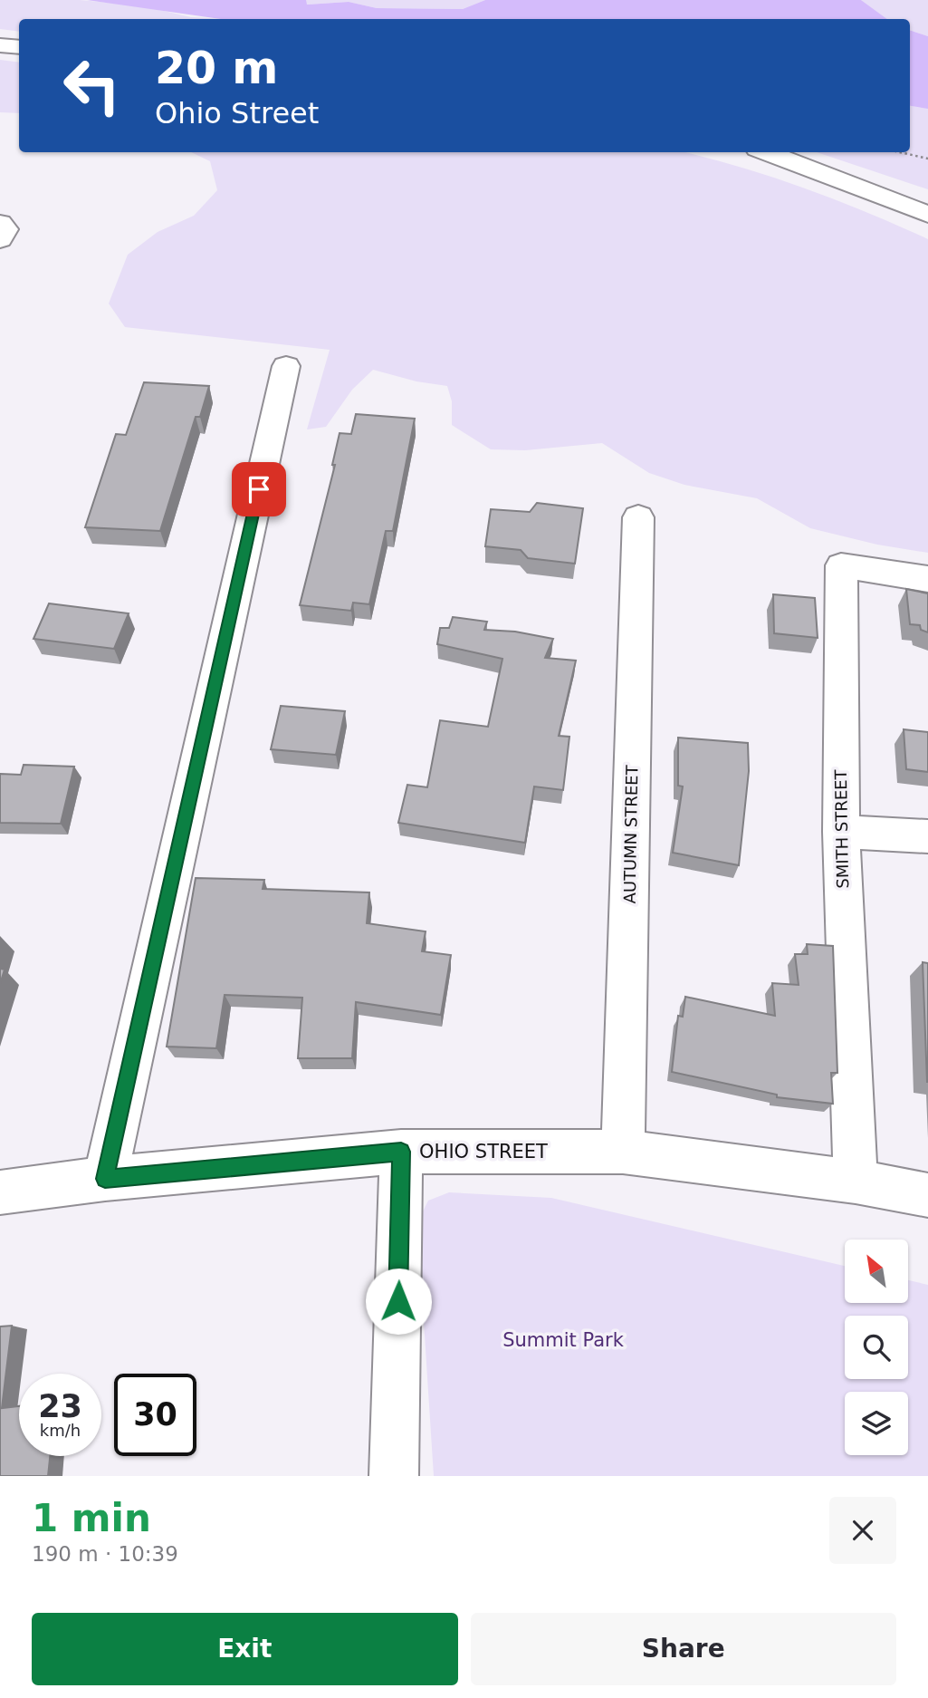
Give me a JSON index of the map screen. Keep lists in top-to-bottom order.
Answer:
{
  "streets": {
    "street": ["SMITH STREET", "AUTUMN STREET", "OHIO STREET"]
  },
  "crossings": [
    ["SMITH STREET", "OHIO STREET"],
    ["AUTUMN STREET", "OHIO STREET"]
  ],
  "parks": ["Summit Park"],
  "north": "top left",
  "page": {
    "turn": ["20 m", "Ohio Street"],
    "speed": "23 km/h",
    "limit": "30",
    "heading": ["1 min", "190 m · 10:39"],
    "buttons": ["Exit", "Share"]
  }
}
